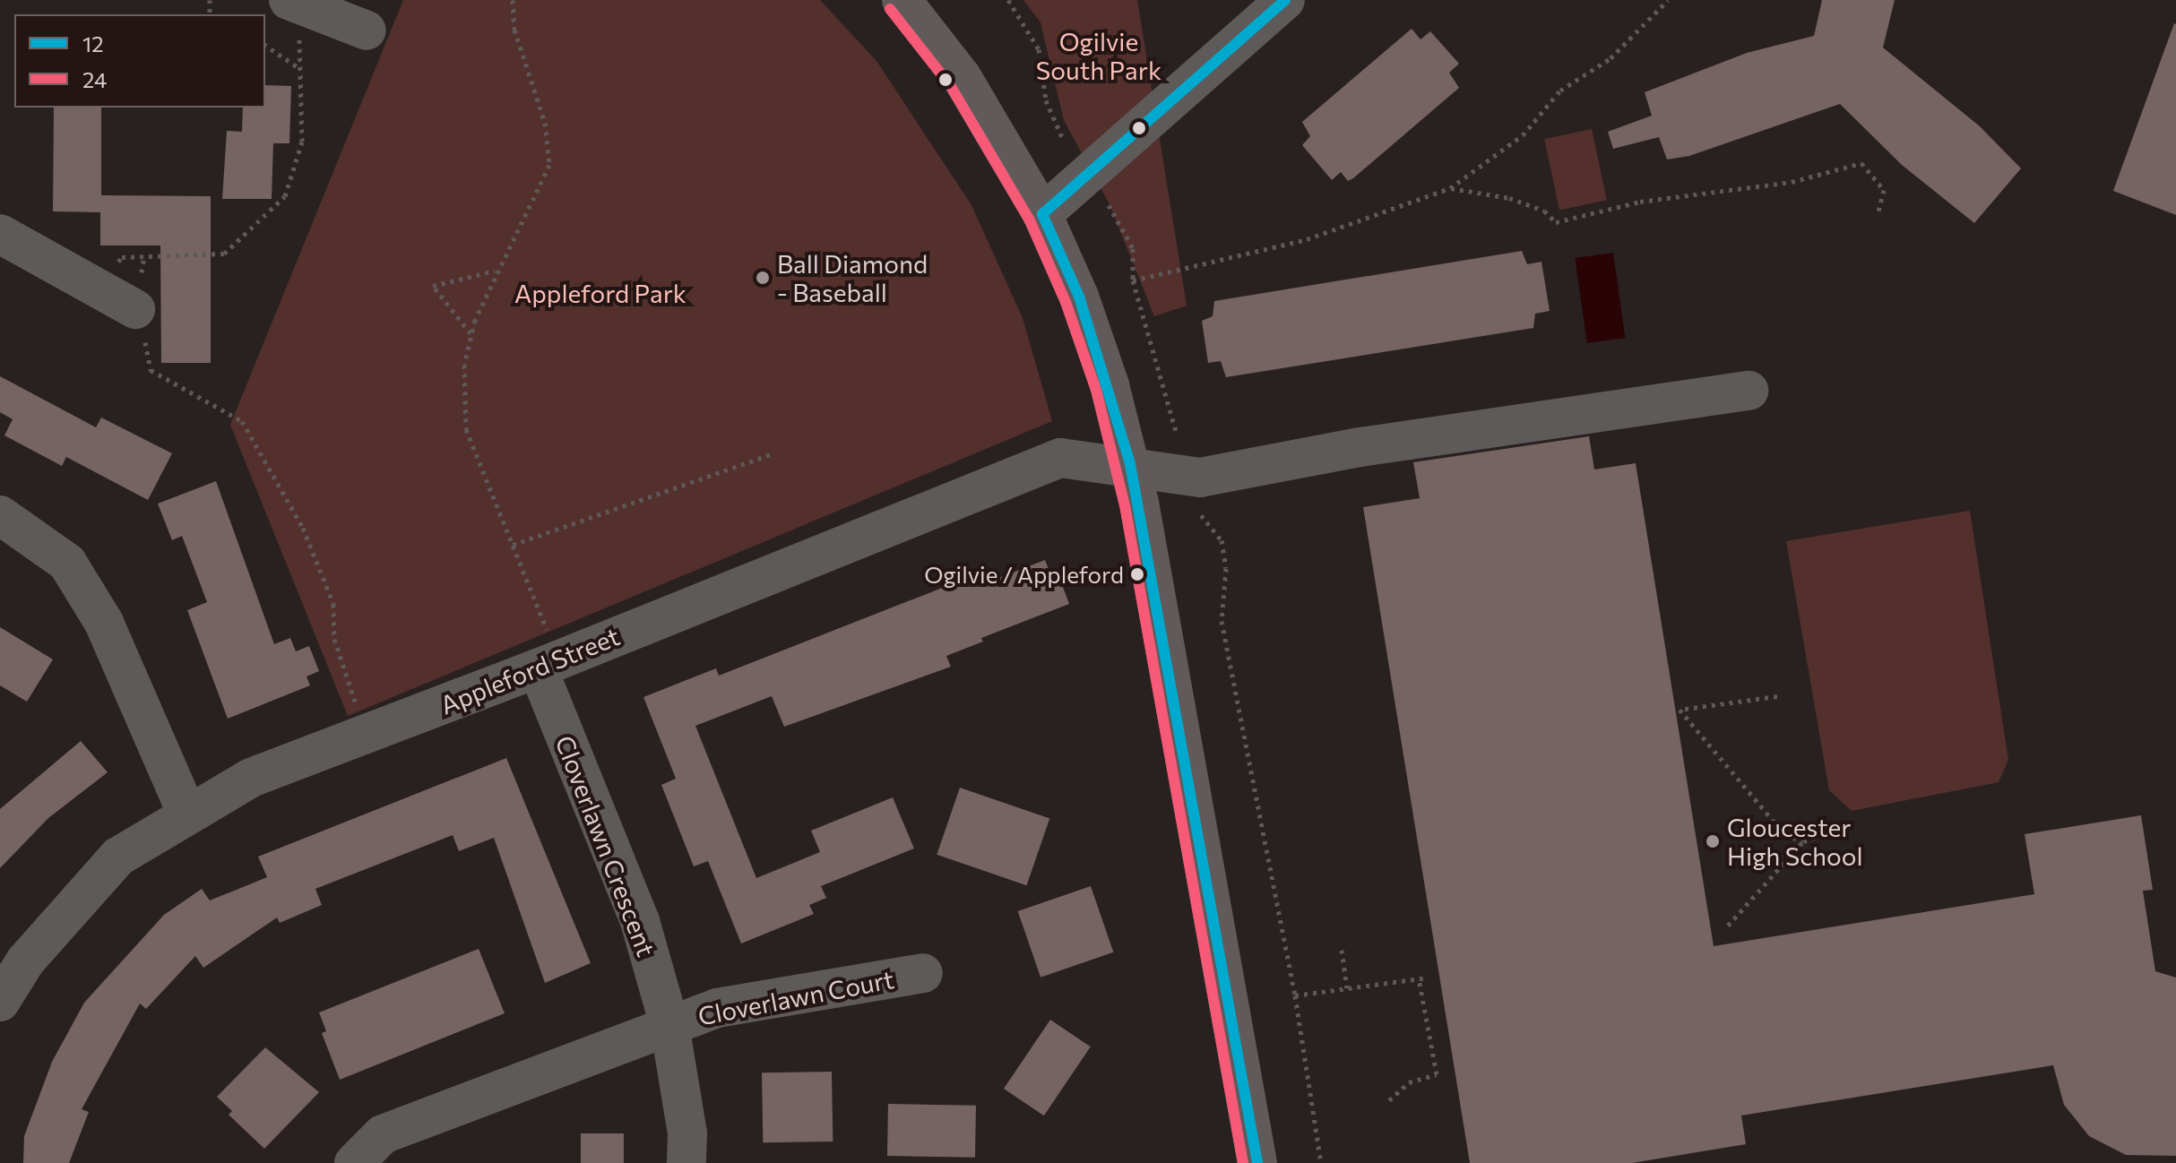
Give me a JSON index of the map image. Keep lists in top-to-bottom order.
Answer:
{
  "streets": {
    "street": ["Appleford Street", "Cloverlawn Crescent", "Cloverlawn Court"]
  },
  "crossings": [
    ["Appleford Street", "Cloverlawn Crescent"],
    ["Cloverlawn Crescent", "Cloverlawn Court"]
  ],
  "parks": ["Ogilvie South Park", "Appleford Park"],
  "places": ["Ball Diamond - Baseball", "Ogilvie / Appleford", "Gloucester High School"],
  "lines": ["transit line 12", "transit line 24"],
  "legend": ["12", "24"]
}
